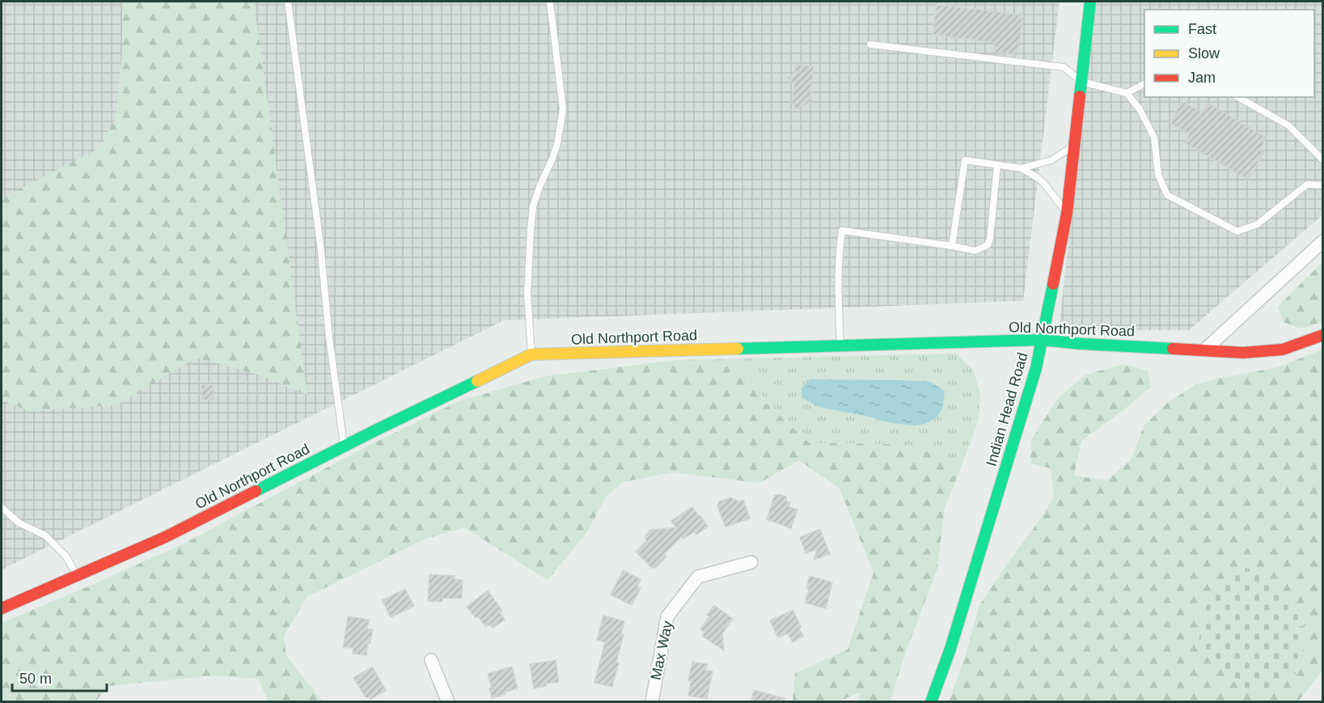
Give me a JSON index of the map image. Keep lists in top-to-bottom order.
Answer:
{
  "streets": {
    "main road": ["Old Northport Road", "Indian Head Road"],
    "street": ["Max Way"]
  },
  "crossings": [
    ["Old Northport Road", "Indian Head Road"]
  ],
  "legend": ["Fast", "Slow", "Jam"],
  "scale_bar": "50 m"
}
